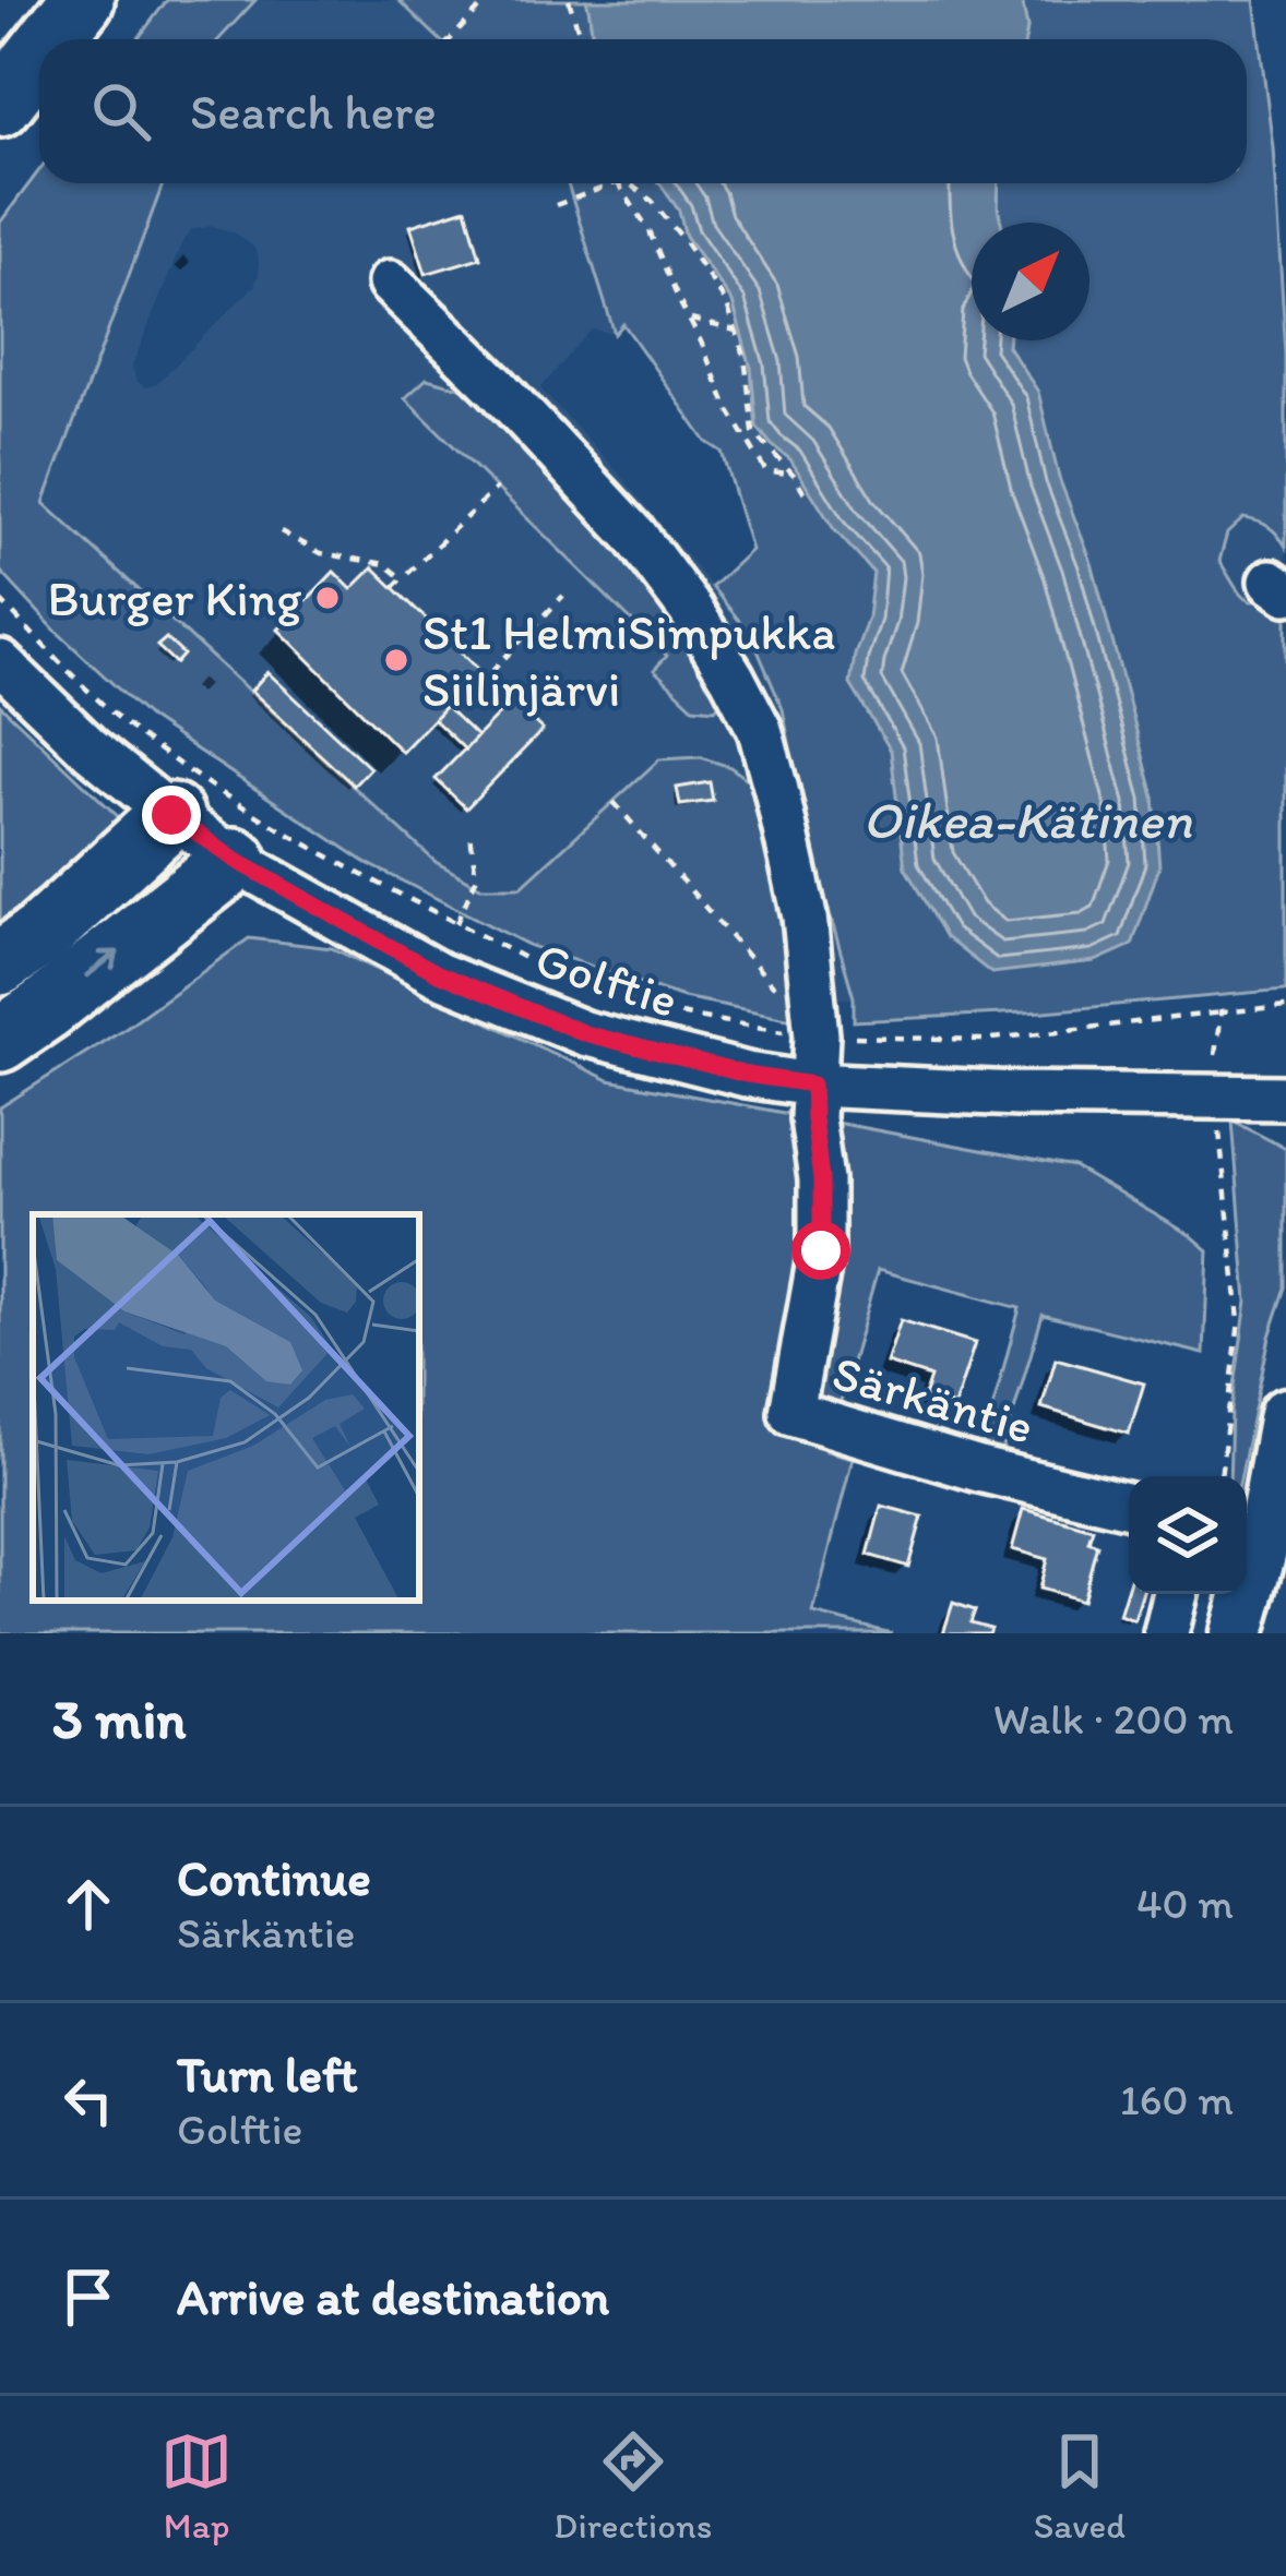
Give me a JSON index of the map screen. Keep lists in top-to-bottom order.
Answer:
{
  "streets": {
    "street": ["Golftie", "Särkäntie"]
  },
  "crossings": [
    ["Golftie", "Särkäntie"]
  ],
  "water": ["Oikea-Kätinen"],
  "places": ["Burger King", "St1 HelmiSimpukka Siilinjärvi"],
  "north": "top right",
  "page": {
    "search": "Search here",
    "heading": ["3 min", "Walk · 200 m"],
    "list": [
      ["Continue", "Särkäntie", "40 m"],
      ["Turn left", "Golftie", "160 m"],
      "Arrive at destination"
    ],
    "nav": ["Map", "Directions", "Saved"]
  }
}
